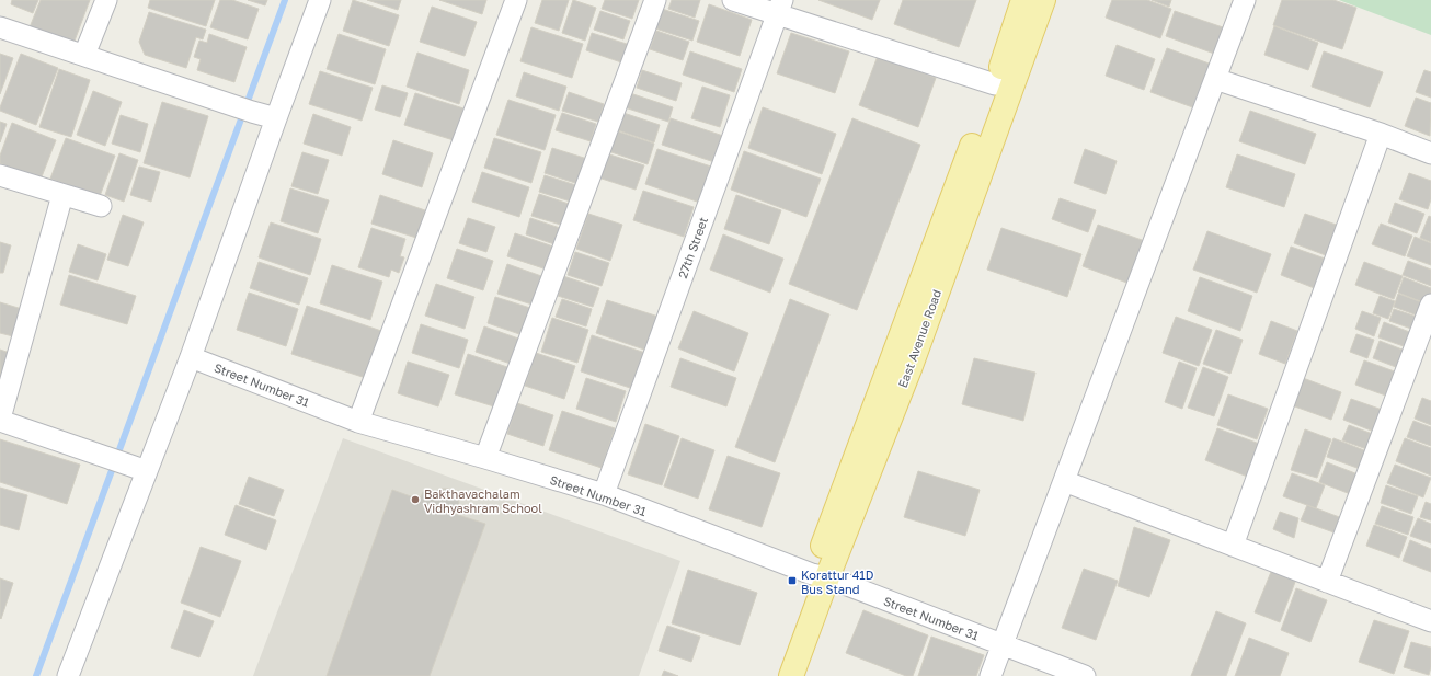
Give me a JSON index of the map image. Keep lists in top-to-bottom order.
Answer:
{
  "streets": {
    "main road": ["East Avenue Road"],
    "street": ["27th Street", "Street Number 31"]
  },
  "crossings": [
    ["27th Street", "Street Number 31"],
    ["East Avenue Road", "Street Number 31"]
  ],
  "places": {
    "other": ["Bakthavachalam Vidhyashram School"],
    "transit": ["Korattur 41D Bus Stand"]
  }
}
